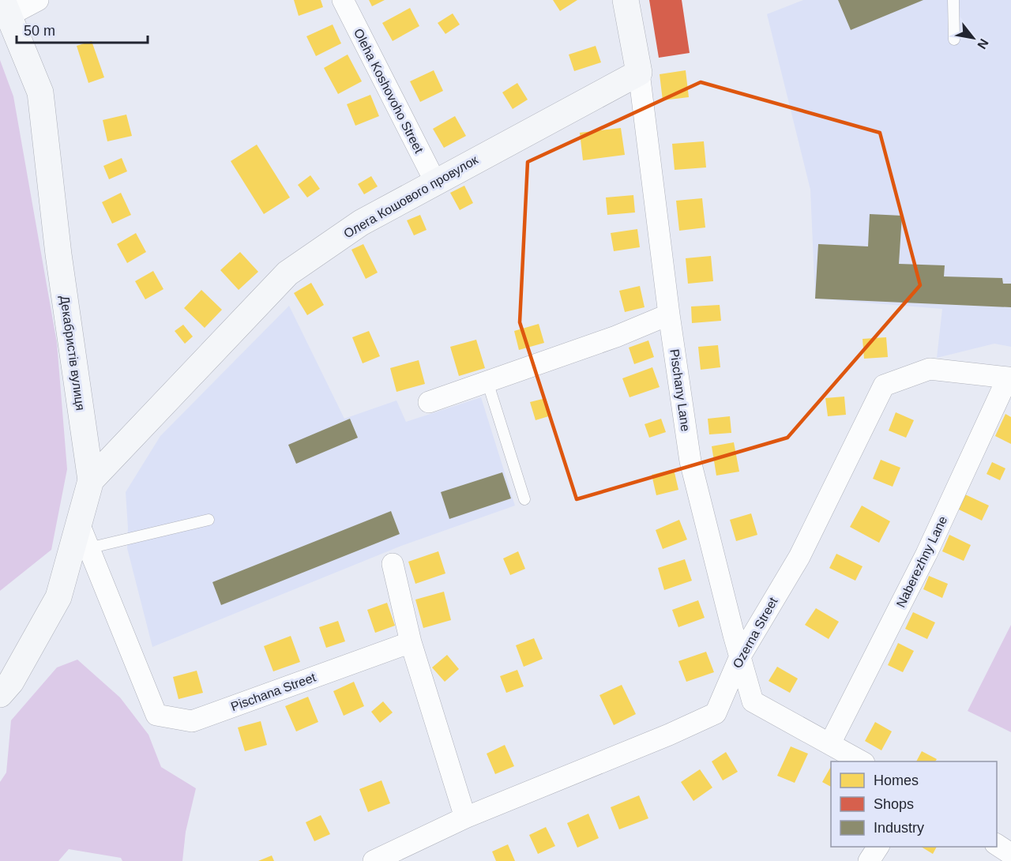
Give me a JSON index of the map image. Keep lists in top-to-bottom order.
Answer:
{
  "streets": {
    "street": [
      "Oleha Koshovoho Street",
      "Олега Кошового провулок",
      "Декабристів вулиця",
      "Pischany Lane",
      "Naberezhny Lane",
      "Ozerna Street",
      "Pischana Street"
    ]
  },
  "crossings": [
    ["Oleha Koshovoho Street", "Олега Кошового провулок"],
    ["Олега Кошового провулок", "Декабристів вулиця"],
    ["Олега Кошового провулок", "Pischany Lane"],
    ["Декабристів вулиця", "Pischana Street"],
    ["Pischany Lane", "Naberezhny Lane"],
    ["Pischany Lane", "Ozerna Street"],
    ["Naberezhny Lane", "Ozerna Street"]
  ],
  "legend": ["Homes", "Shops", "Industry"],
  "scale_bar": "50 m",
  "north": "bottom right"
}
